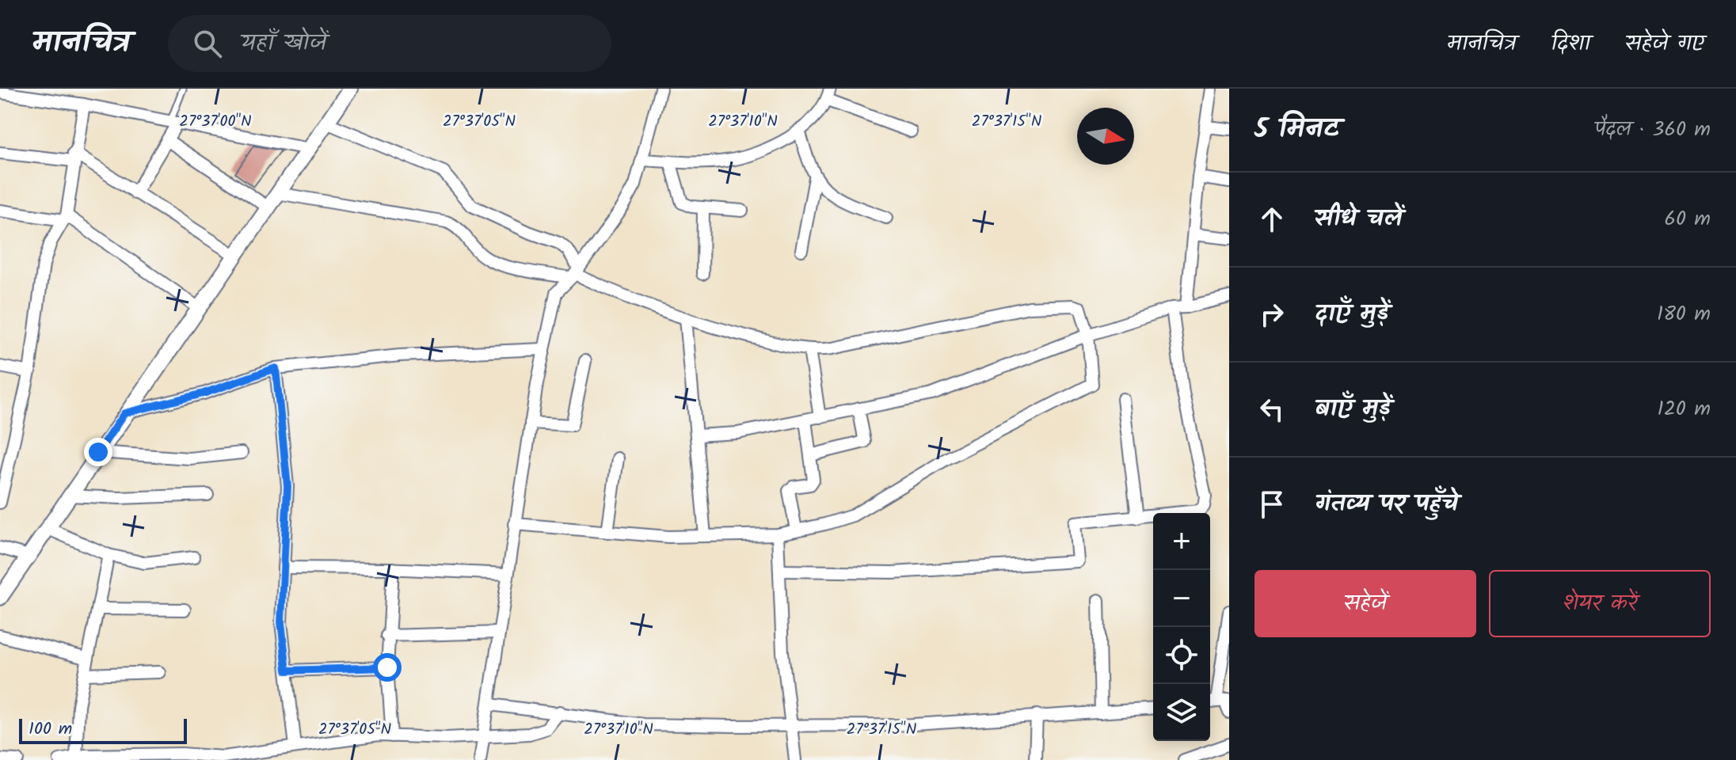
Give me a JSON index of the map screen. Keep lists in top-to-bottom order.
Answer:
{
  "scale_bar": "100 m",
  "north": "right",
  "page": {
    "header": "मानचित्र",
    "search": "यहाँ खोजें",
    "nav": ["मानचित्र", "दिशा", "सहेजे गए"],
    "heading": ["5 मिनट", "पैदल · 360 m"],
    "list": [
      ["सीधे चलें", "60 m"],
      ["दाएँ मुड़ें", "180 m"],
      ["बाएँ मुड़ें", "120 m"],
      "गंतव्य पर पहुँचे"
    ],
    "map_buttons": ["+", "−"],
    "buttons": ["सहेजें", "शेयर करें"],
    "scale": "100 m"
  },
  "coordinates": [
    "27°37'00\"N",
    "27°37'05\"N",
    "27°37'10\"N",
    "27°37'15\"N"
  ]
}
